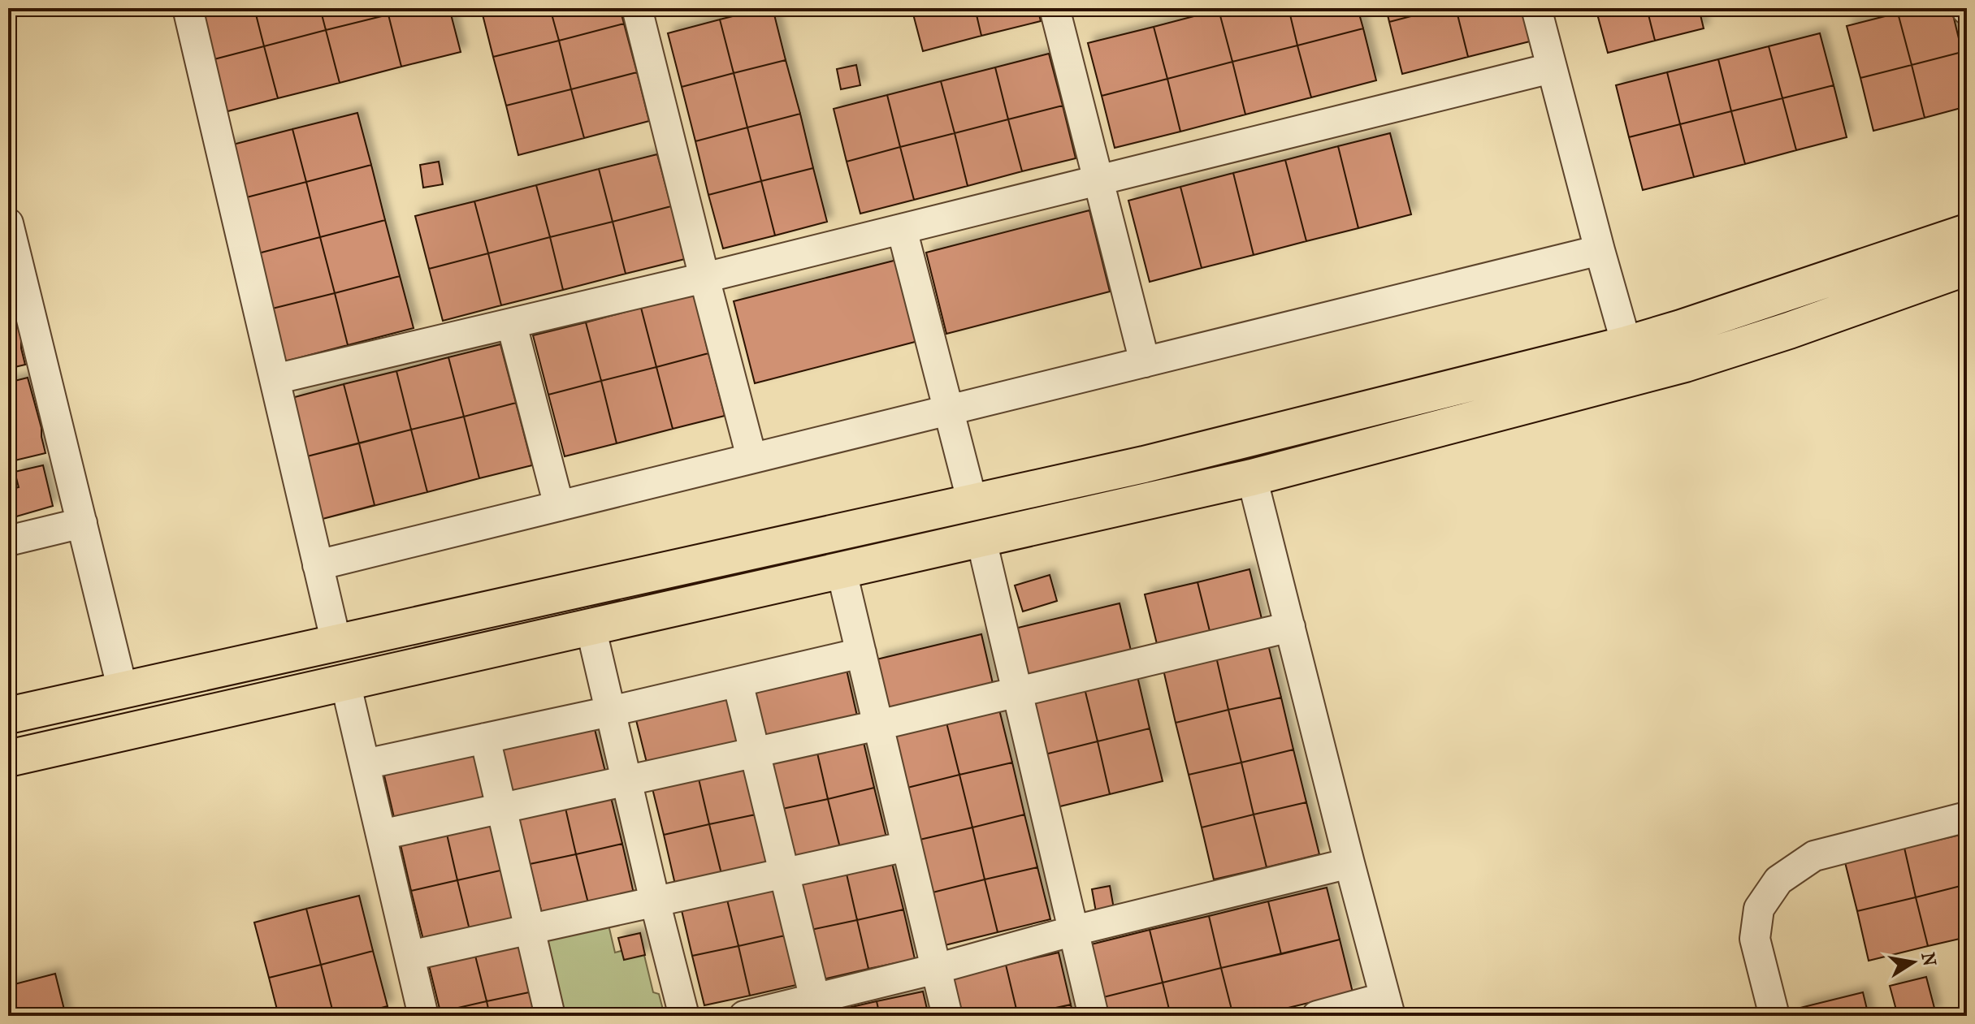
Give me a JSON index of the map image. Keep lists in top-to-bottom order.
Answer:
{
  "north": "right"
}
